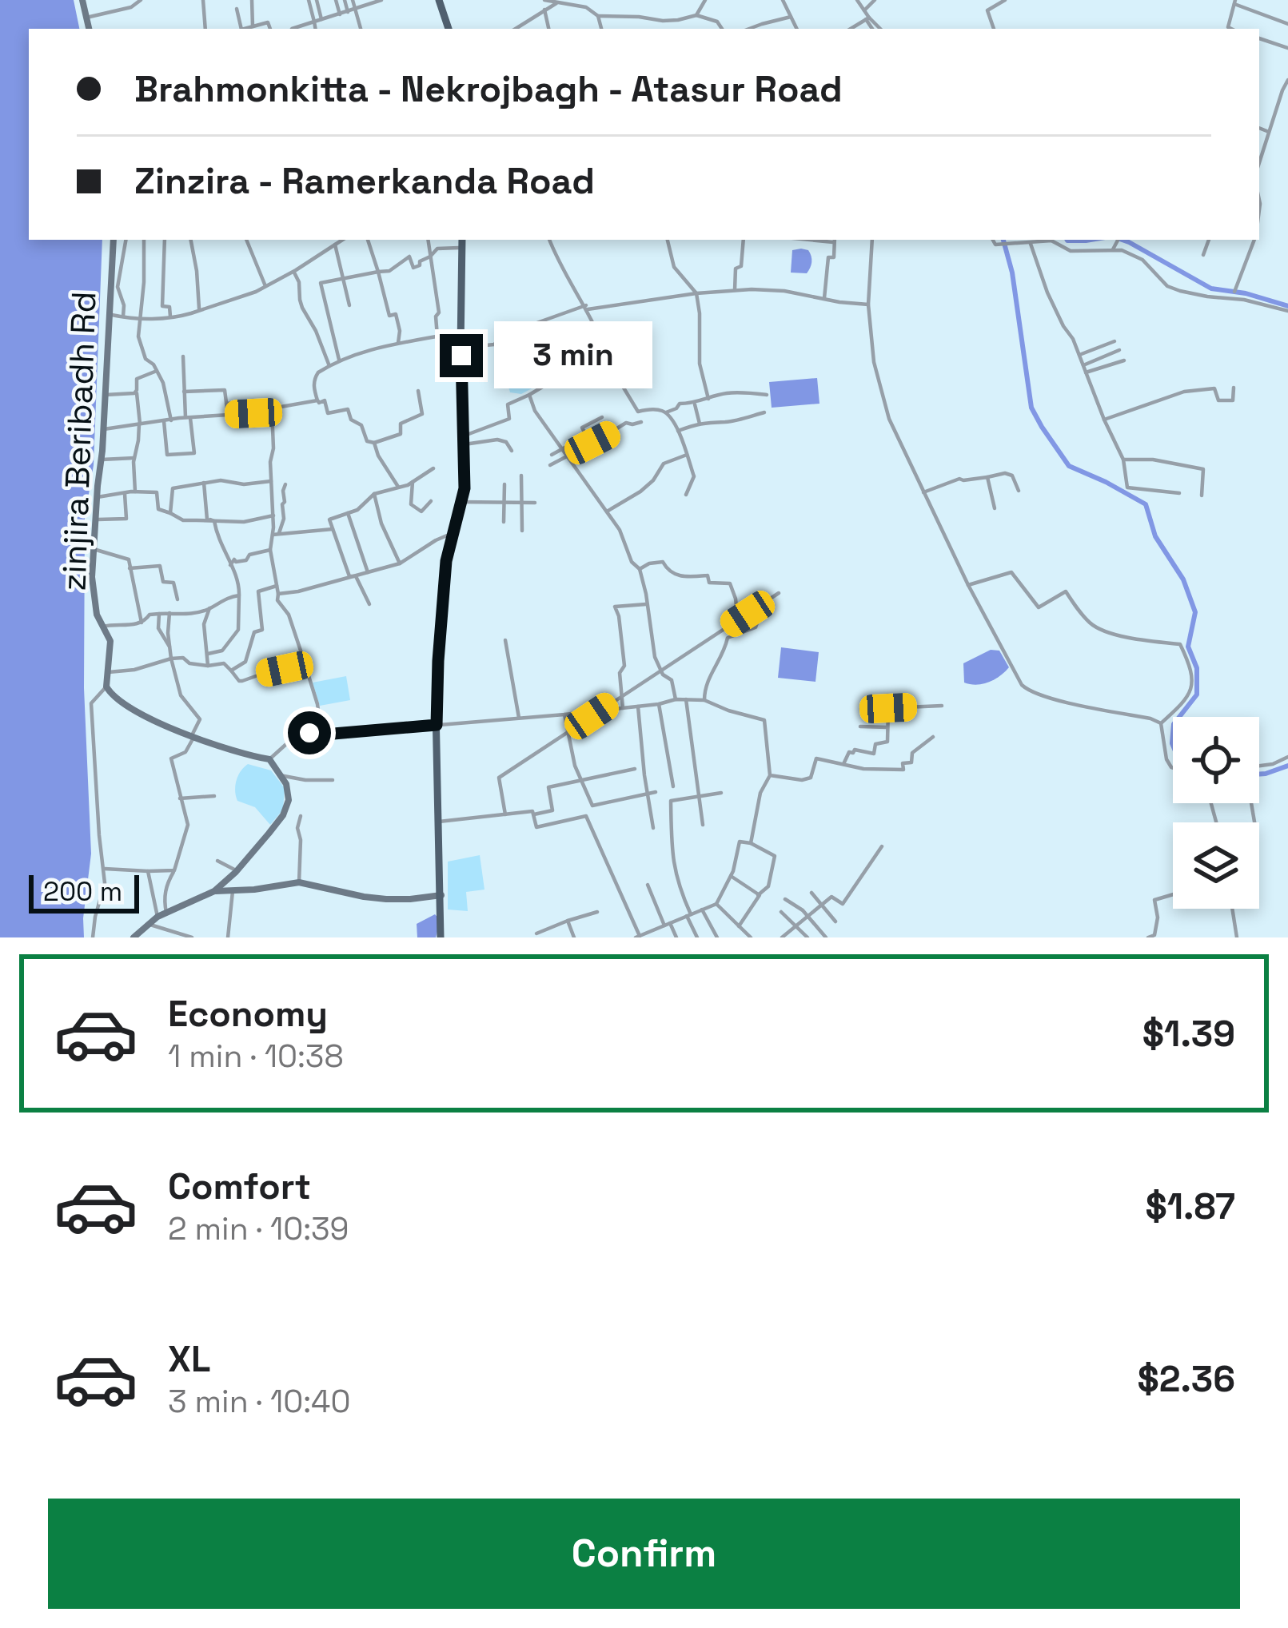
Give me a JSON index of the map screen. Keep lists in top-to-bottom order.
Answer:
{
  "streets": {
    "street": ["zinjira Beribadh Rd"]
  },
  "scale_bar": "200 m",
  "page": {
    "banner": ["Brahmonkitta - Nekrojbagh - Atasur Road", "Zinzira - Ramerkanda Road"],
    "bubble": "3 min",
    "scale": "200 m",
    "list": [
      {
        "name": "Economy",
        "note": "1 min · 10:38",
        "value": "$1.39"
      },
      {
        "name": "Comfort",
        "note": "2 min · 10:39",
        "value": "$1.87"
      },
      {
        "name": "XL",
        "note": "3 min · 10:40",
        "value": "$2.36"
      }
    ],
    "buttons": "Confirm"
  }
}
